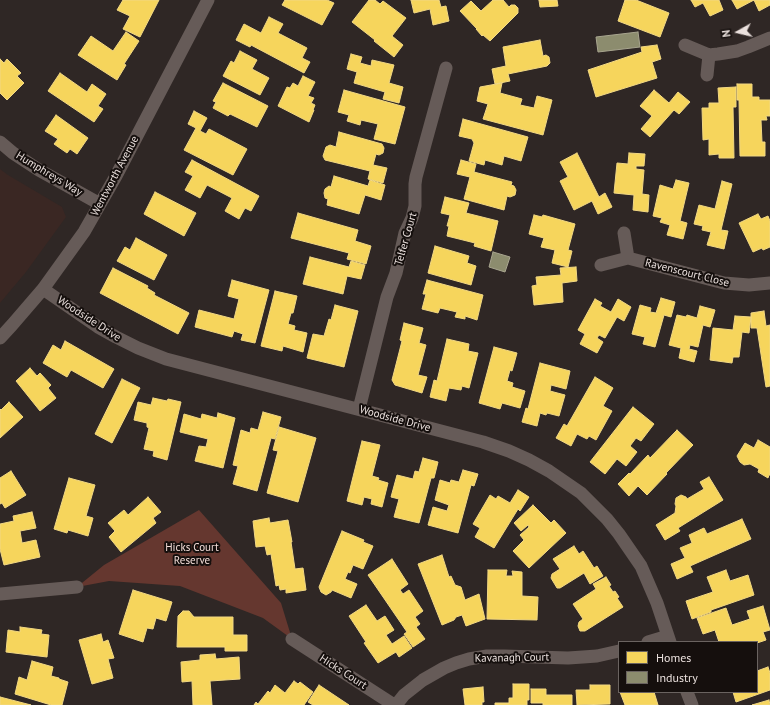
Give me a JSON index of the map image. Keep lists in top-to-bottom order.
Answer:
{
  "streets": {
    "street": [
      "Humphreys Way",
      "Wentworth Avenue",
      "Telfer Court",
      "Ravenscourt Close",
      "Woodside Drive",
      "Kavanagh Court",
      "Hicks Court"
    ]
  },
  "crossings": [
    ["Humphreys Way", "Wentworth Avenue"],
    ["Wentworth Avenue", "Woodside Drive"],
    ["Telfer Court", "Woodside Drive"],
    ["Kavanagh Court", "Hicks Court"]
  ],
  "parks": ["Hicks Court Reserve"],
  "legend": ["Homes", "Industry"],
  "north": "left"
}
